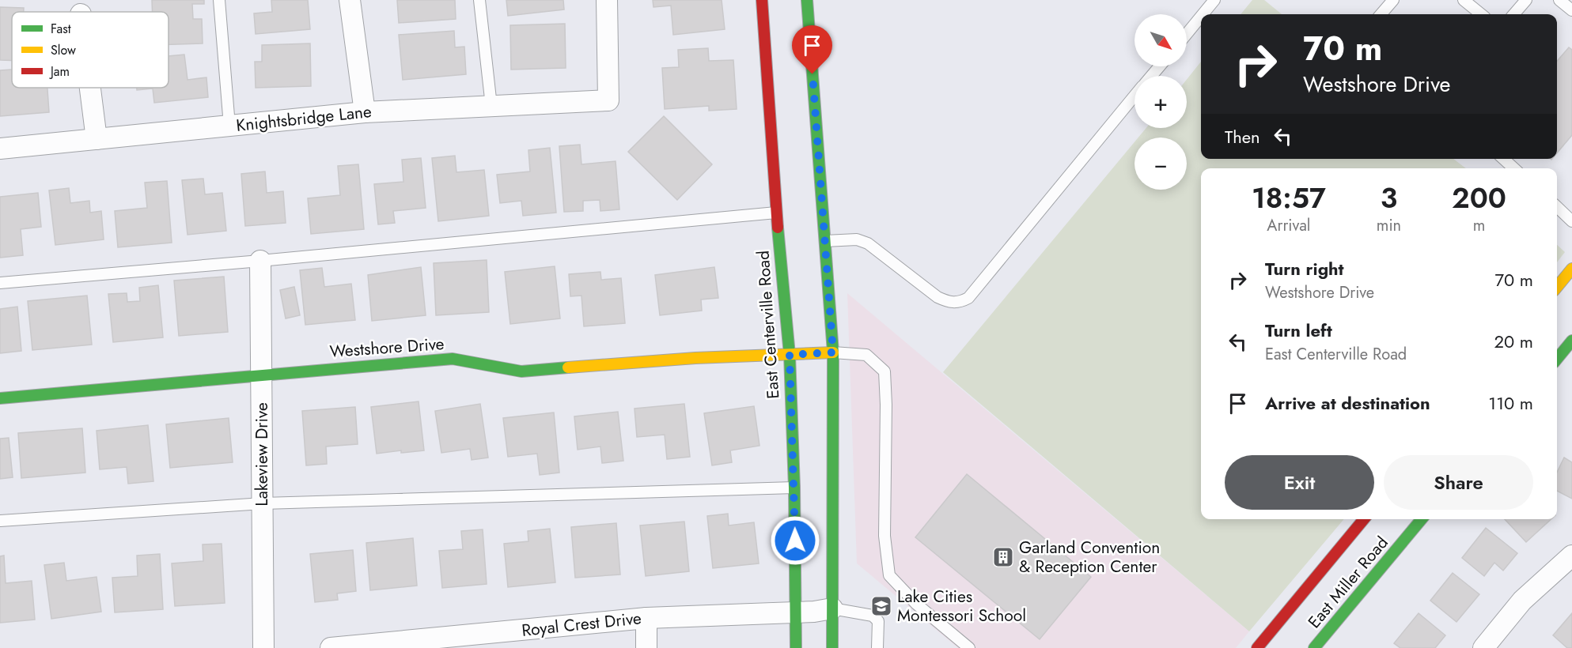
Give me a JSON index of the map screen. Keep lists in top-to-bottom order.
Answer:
{
  "streets": {
    "main road": ["East Centerville Road", "Westshore Drive", "East Miller Road"],
    "street": ["Knightsbridge Lane", "Lakeview Drive", "Royal Crest Drive"]
  },
  "crossings": [
    ["East Centerville Road", "Westshore Drive"],
    ["East Centerville Road", "Royal Crest Drive"],
    ["Westshore Drive", "Lakeview Drive"]
  ],
  "places": {
    "building": ["Garland Convention & Reception Center"],
    "school or university": ["Lake Cities Montessori School"]
  },
  "legend": ["Fast", "Slow", "Jam"],
  "north": "bottom right",
  "page": {
    "map_buttons": ["+", "−"],
    "turn": ["70 m", "Westshore Drive"],
    "then": "Then",
    "eta": [
      "18:57",
      "Arrival",
      "3",
      "min",
      "200",
      "m"
    ],
    "list": [
      {
        "name": "Turn right",
        "note": "Westshore Drive",
        "value": "70 m"
      },
      {
        "name": "Turn left",
        "note": "East Centerville Road",
        "value": "20 m"
      },
      {
        "name": "Arrive at destination",
        "value": "110 m"
      }
    ],
    "buttons": ["Exit", "Share"]
  }
}
